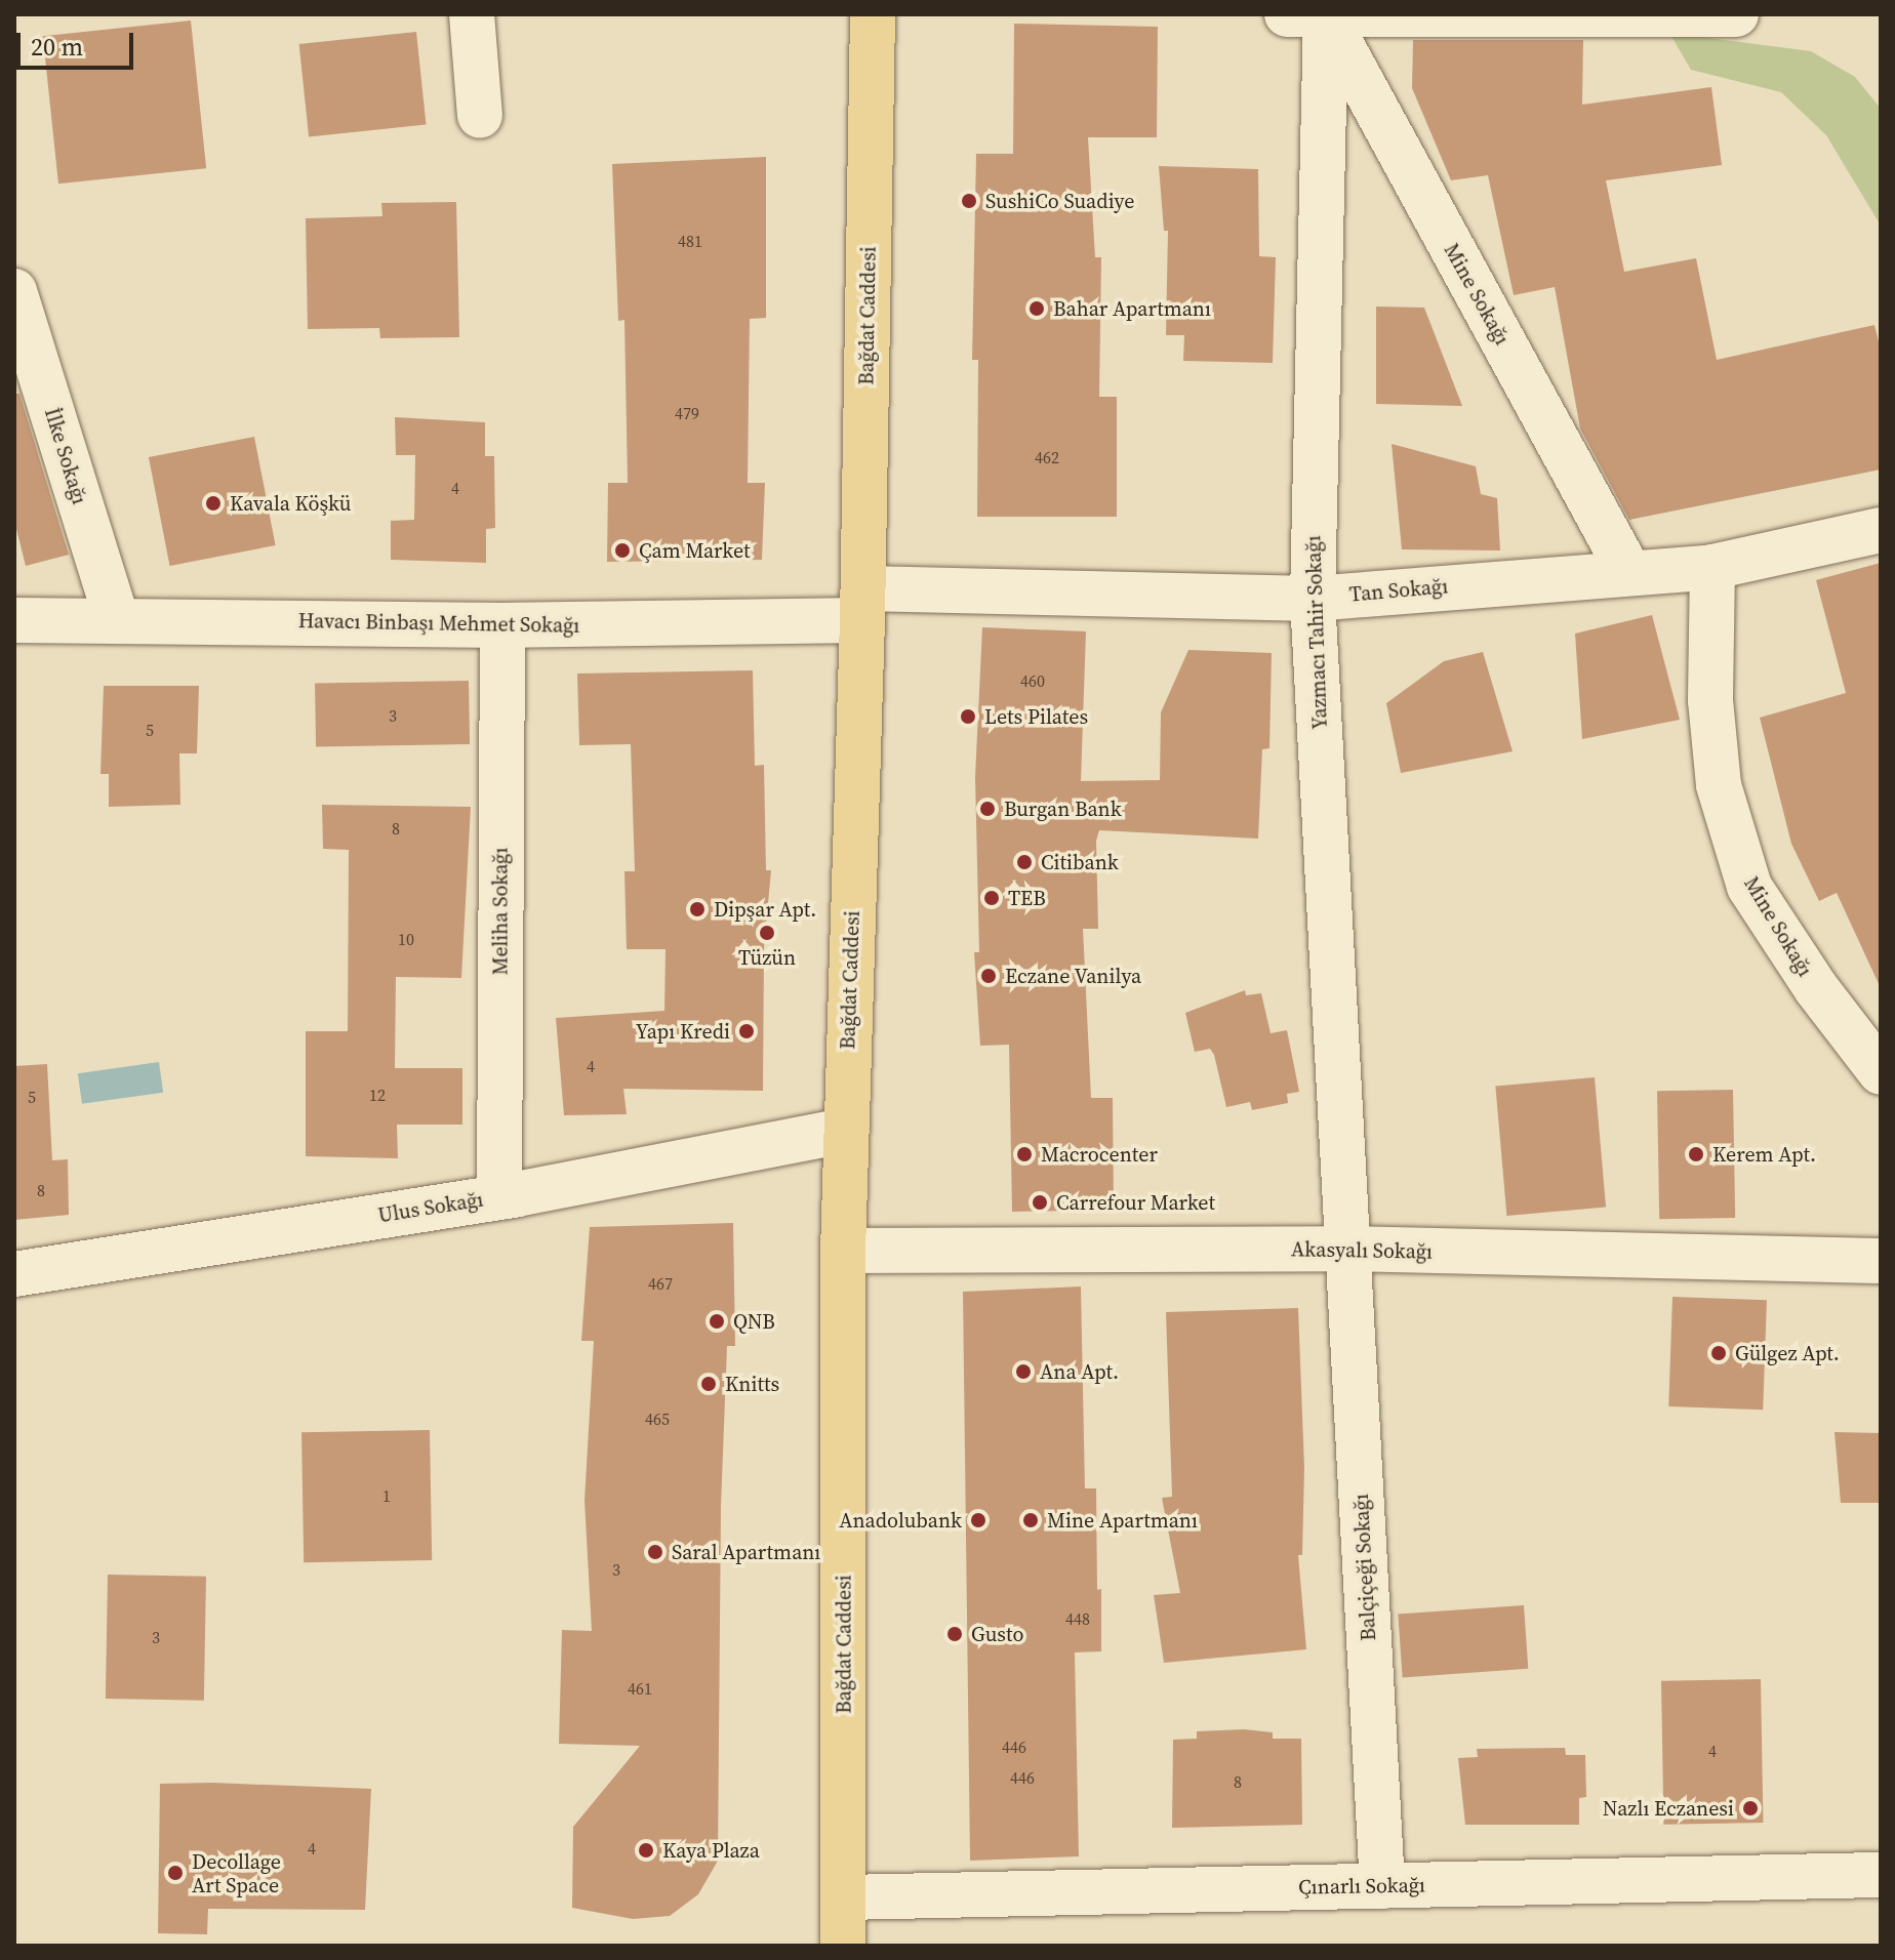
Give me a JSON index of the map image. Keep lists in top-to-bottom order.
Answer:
{
  "streets": {
    "main road": ["Bağdat Caddesi"],
    "street": [
      "Mine Sokağı",
      "İlke Sokağı",
      "Tan Sokağı",
      "Havacı Binbaşı Mehmet Sokağı",
      "Yazmacı Tahir Sokağı",
      "Meliha Sokağı",
      "Ulus Sokağı",
      "Akasyalı Sokağı",
      "Balçiçeği Sokağı",
      "Çınarlı Sokağı"
    ]
  },
  "crossings": [
    ["Mine Sokağı", "Tan Sokağı"],
    ["Mine Sokağı", "Yazmacı Tahir Sokağı"],
    ["Bağdat Caddesi", "Tan Sokağı"],
    ["Bağdat Caddesi", "Havacı Binbaşı Mehmet Sokağı"],
    ["Bağdat Caddesi", "Ulus Sokağı"],
    ["Bağdat Caddesi", "Akasyalı Sokağı"],
    ["Bağdat Caddesi", "Çınarlı Sokağı"],
    ["İlke Sokağı", "Havacı Binbaşı Mehmet Sokağı"],
    ["Tan Sokağı", "Havacı Binbaşı Mehmet Sokağı"],
    ["Tan Sokağı", "Yazmacı Tahir Sokağı"],
    ["Havacı Binbaşı Mehmet Sokağı", "Meliha Sokağı"],
    ["Yazmacı Tahir Sokağı", "Akasyalı Sokağı"],
    ["Yazmacı Tahir Sokağı", "Balçiçeği Sokağı"],
    ["Meliha Sokağı", "Ulus Sokağı"],
    ["Akasyalı Sokağı", "Balçiçeği Sokağı"],
    ["Balçiçeği Sokağı", "Çınarlı Sokağı"]
  ],
  "places": [
    "SushiCo Suadiye",
    "Bahar Apartmanı",
    "Kavala Köşkü",
    "Çam Market",
    "Lets Pilates",
    "Burgan Bank",
    "Citibank",
    "TEB",
    "Dipşar Apt.",
    "Tüzün",
    "Eczane Vanilya",
    "Yapı Kredi",
    "Macrocenter",
    "Kerem Apt.",
    "Carrefour Market",
    "QNB",
    "Gülgez Apt.",
    "Ana Apt.",
    "Knitts",
    "Anadolubank",
    "Mine Apartmanı",
    "Saral Apartmanı",
    "Gusto",
    "Nazlı Eczanesi",
    "Kaya Plaza",
    "Decollage Art Space"
  ],
  "house_numbers": [
    "481",
    "479",
    "462",
    "4",
    "460",
    "3",
    "5",
    "8",
    "10",
    "4",
    "12",
    "5",
    "8",
    "467",
    "465",
    "1",
    "3",
    "448",
    "3",
    "461",
    "446",
    "4",
    "446",
    "8",
    "4"
  ],
  "scale_bar": "20 m"
}
